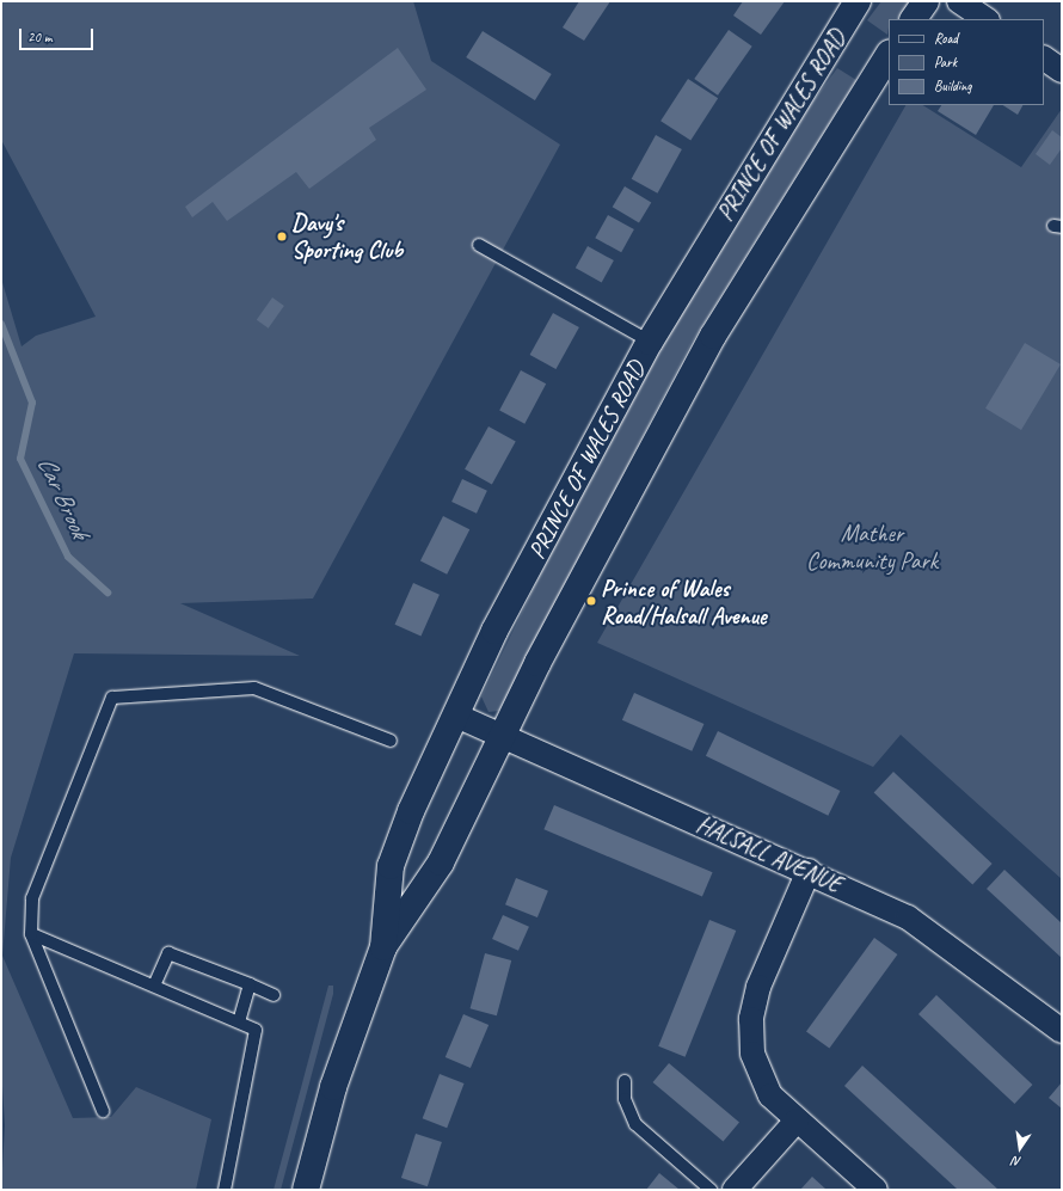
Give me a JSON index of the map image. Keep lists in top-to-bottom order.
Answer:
{
  "streets": {
    "highway": ["PRINCE OF WALES ROAD"],
    "street": ["HALSALL AVENUE"]
  },
  "crossings": [
    ["PRINCE OF WALES ROAD", "HALSALL AVENUE"]
  ],
  "water": ["Car Brook"],
  "parks": ["Mather Community Park"],
  "places": ["Davy's Sporting Club", "Prince of Wales Road/Halsall Avenue"],
  "legend": ["Road", "Park", "Building"],
  "scale_bar": "20 m",
  "north": "bottom"
}
